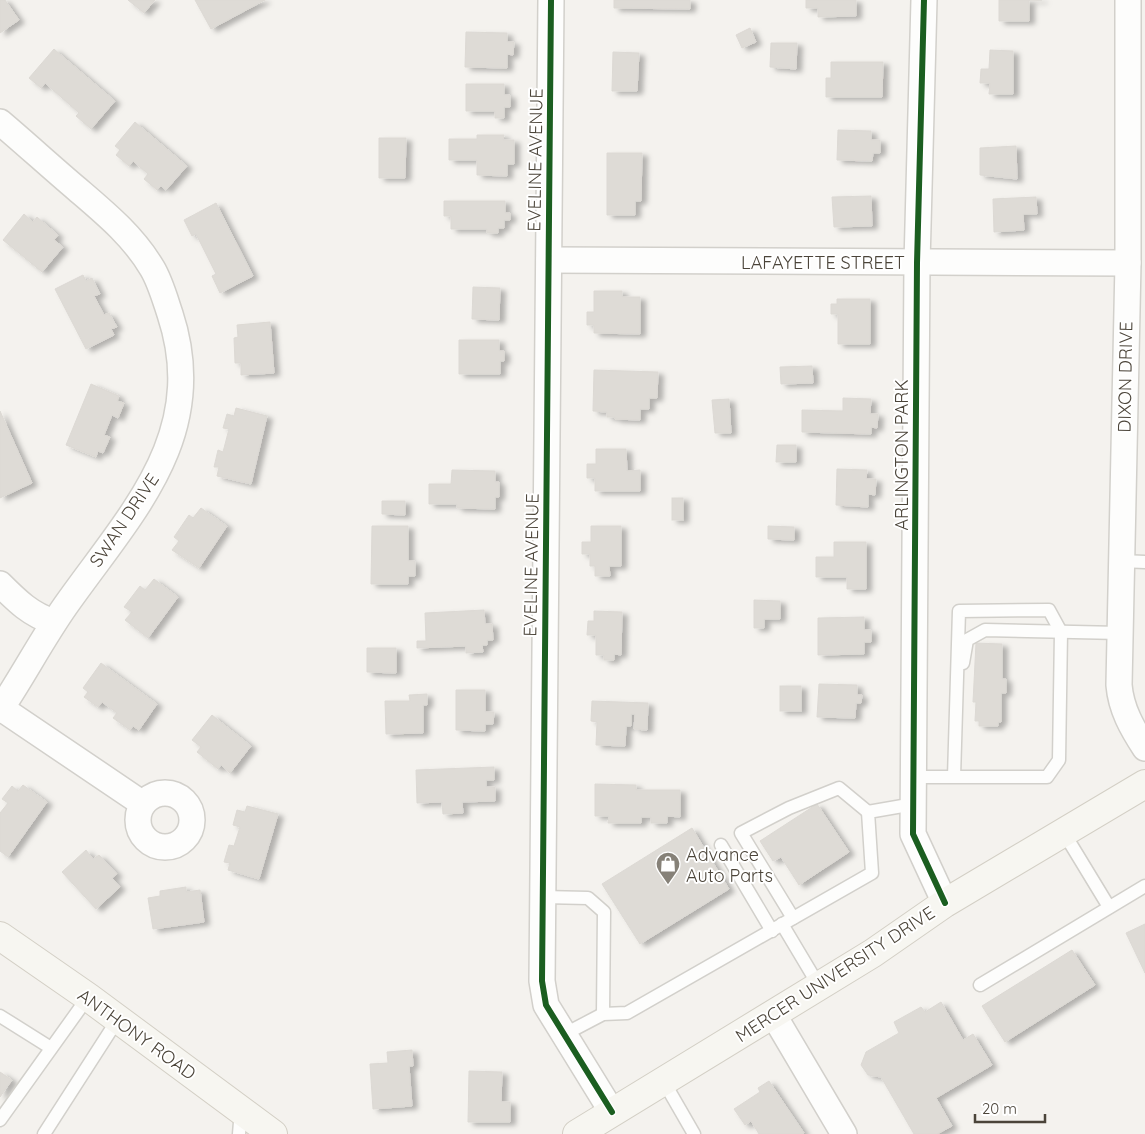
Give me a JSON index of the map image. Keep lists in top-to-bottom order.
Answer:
{
  "streets": {
    "main road": ["MERCER UNIVERSITY DRIVE", "ANTHONY ROAD"],
    "street": [
      "EVELINE AVENUE",
      "LAFAYETTE STREET",
      "DIXON DRIVE",
      "ARLINGTON PARK",
      "SWAN DRIVE"
    ]
  },
  "crossings": [
    ["EVELINE AVENUE", "LAFAYETTE STREET"],
    ["EVELINE AVENUE", "MERCER UNIVERSITY DRIVE"],
    ["LAFAYETTE STREET", "DIXON DRIVE"],
    ["LAFAYETTE STREET", "ARLINGTON PARK"],
    ["ARLINGTON PARK", "MERCER UNIVERSITY DRIVE"]
  ],
  "places": {
    "shop": ["Advance Auto Parts"]
  },
  "scale_bar": "20 m"
}
